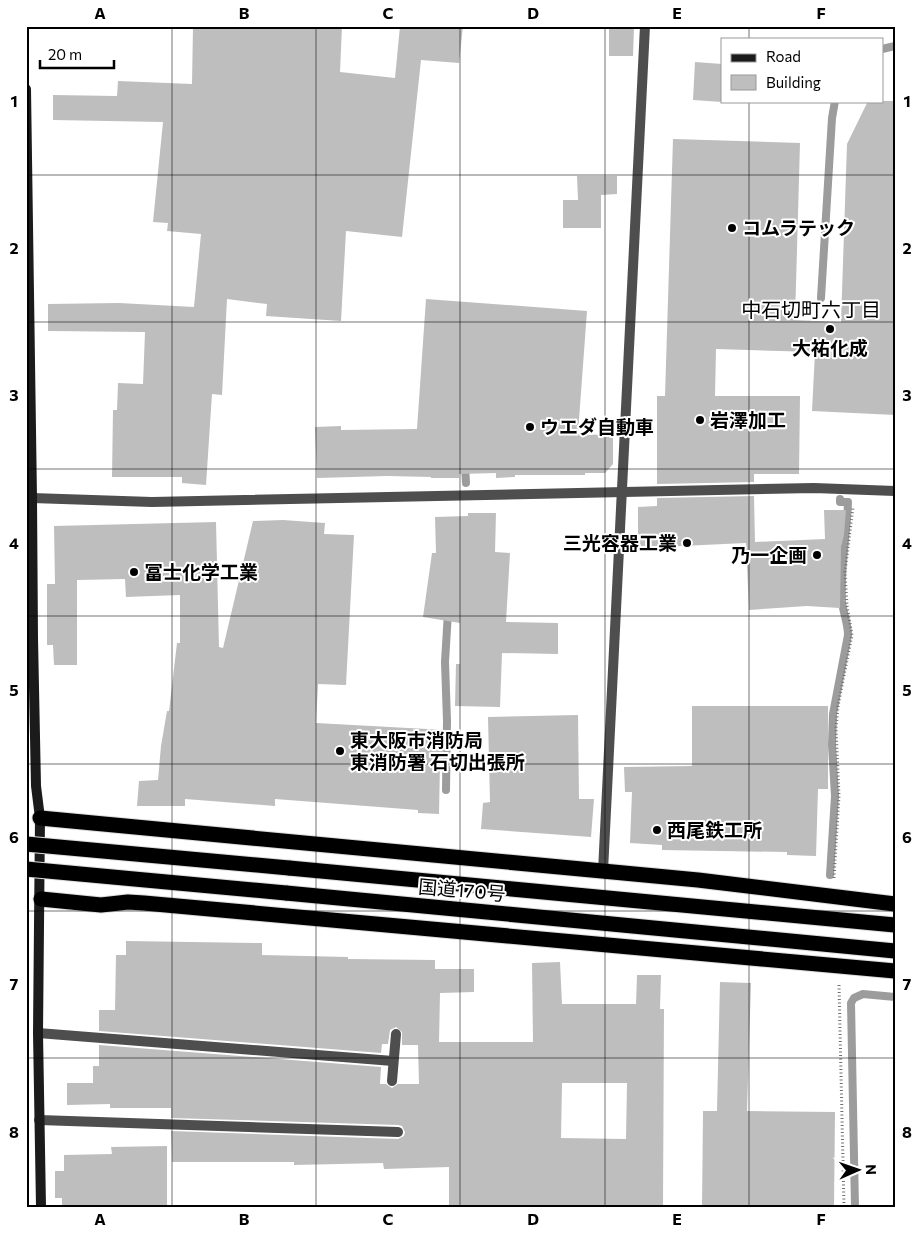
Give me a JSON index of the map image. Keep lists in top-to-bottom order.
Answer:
{
  "streets": {
    "highway": ["国道170号"]
  },
  "districts": ["中石切町六丁目"],
  "places": [
    "コムラテック",
    "大祐化成",
    "岩澤加工",
    "ウエダ自動車",
    "三光容器工業",
    "乃一企画",
    "冨士化学工業",
    "東大阪市消防局 東消防署 石切出張所",
    "西尾鉄工所"
  ],
  "legend": ["Road", "Building"],
  "scale_bar": "20 m",
  "north": "right",
  "grid": {
    "columns": [
      "A",
      "B",
      "C",
      "D",
      "E",
      "F"
    ],
    "rows": [
      "1",
      "2",
      "3",
      "4",
      "5",
      "6",
      "7",
      "8"
    ]
  }
}
